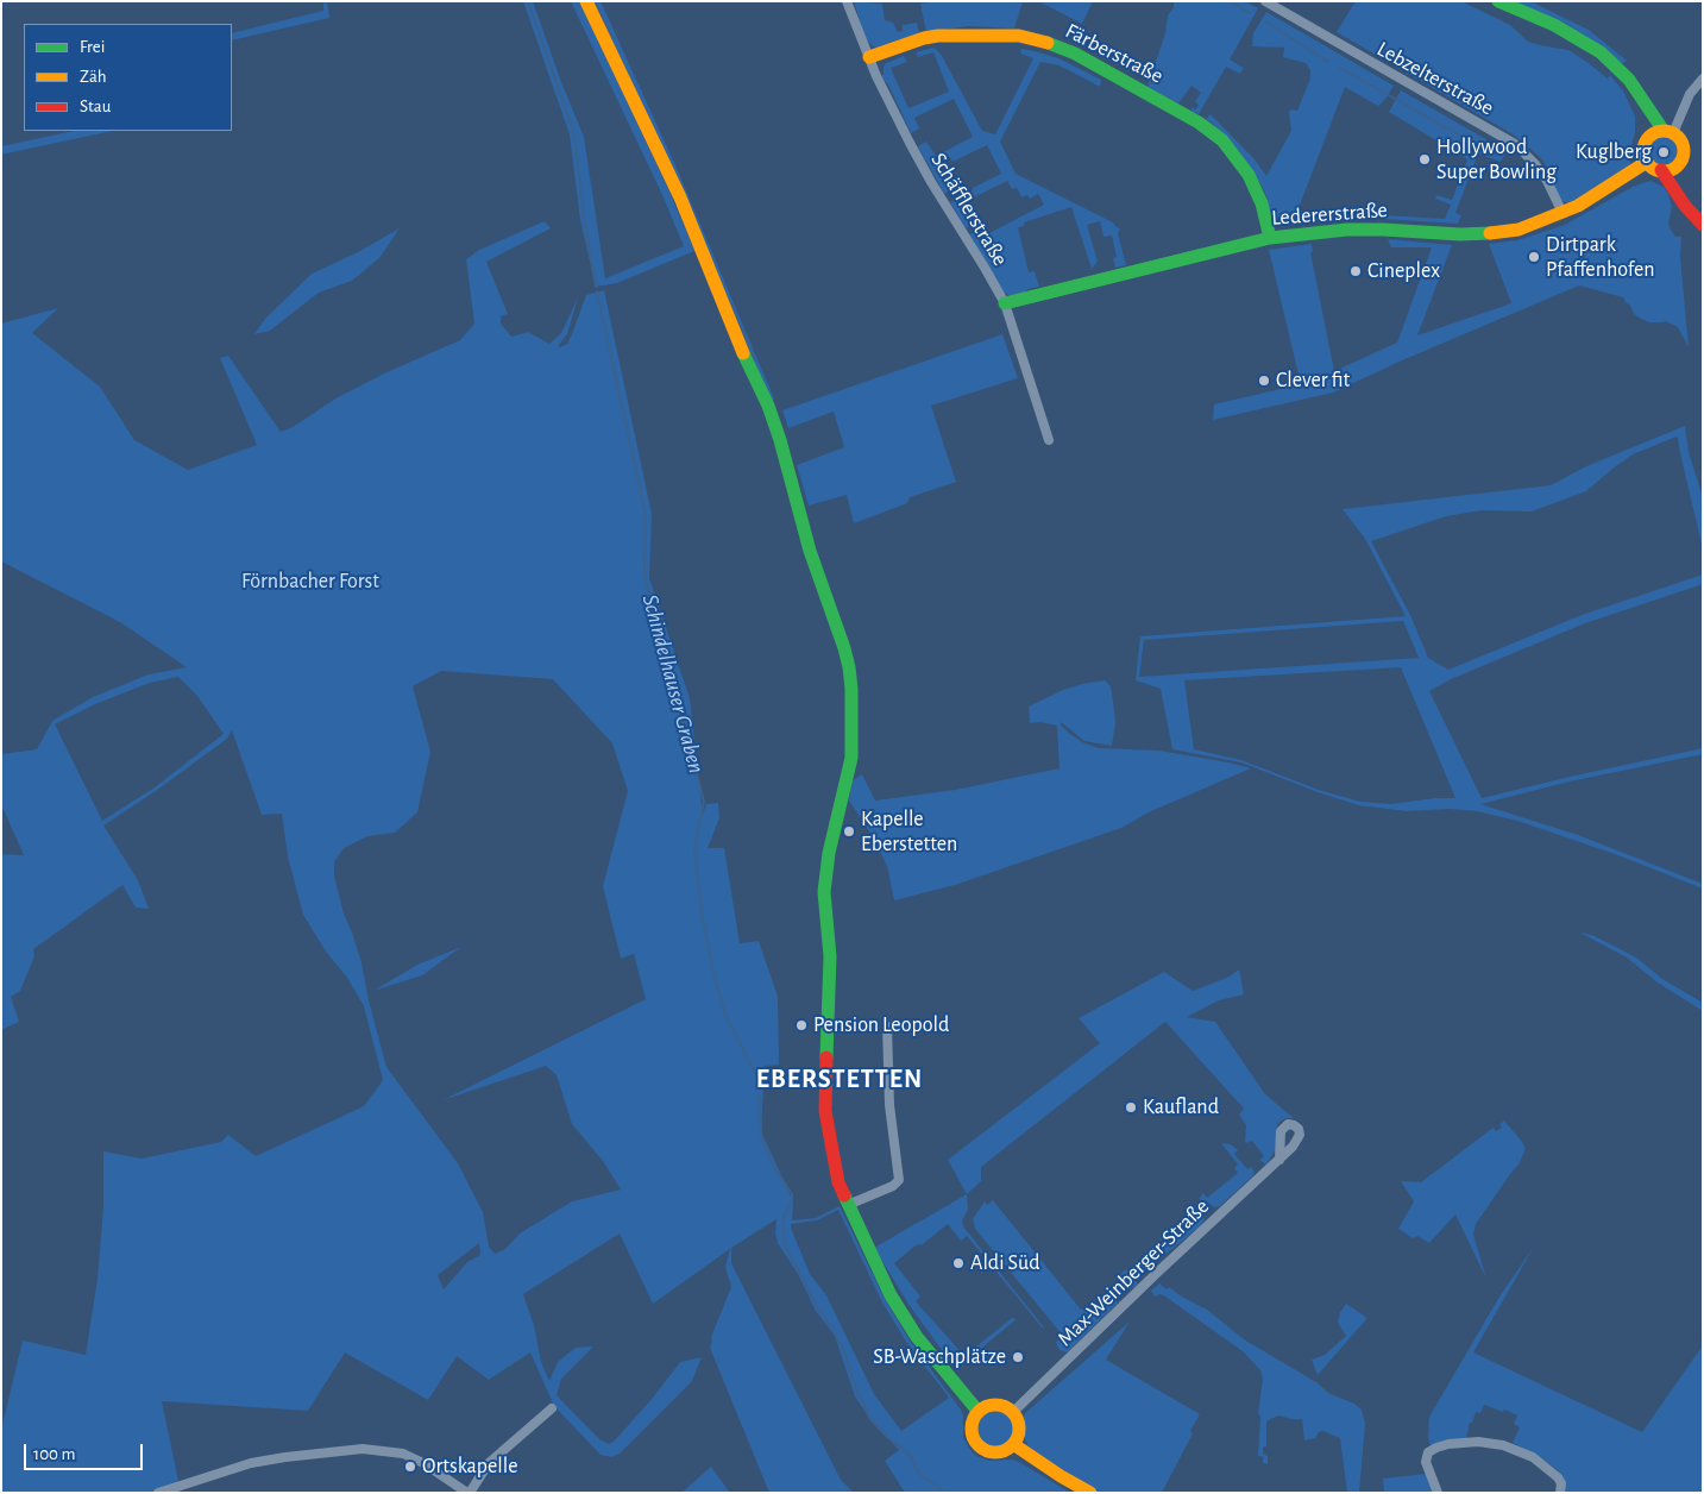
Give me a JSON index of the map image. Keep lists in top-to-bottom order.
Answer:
{
  "streets": {
    "main road": ["Färberstraße", "Ledererstraße"],
    "street": ["Lebzelterstraße", "Schäfflerstraße", "Max-Weinberger-Straße"]
  },
  "crossings": [
    ["Färberstraße", "Schäfflerstraße"],
    ["Färberstraße", "Ledererstraße"],
    ["Lebzelterstraße", "Ledererstraße"],
    ["Schäfflerstraße", "Ledererstraße"]
  ],
  "districts": ["EBERSTETTEN"],
  "water": ["Schindelhauser Graben"],
  "parks": ["Förnbacher Forst"],
  "places": [
    "Kuglberg",
    "Hollywood Super Bowling",
    "Dirtpark Pfaffenhofen",
    "Cineplex",
    "Clever fit",
    "Kapelle Eberstetten",
    "Pension Leopold",
    "Kaufland",
    "Aldi Süd",
    "SB-Waschplätze",
    "Ortskapelle"
  ],
  "legend": ["Frei", "Zäh", "Stau"],
  "scale_bar": "100 m"
}
